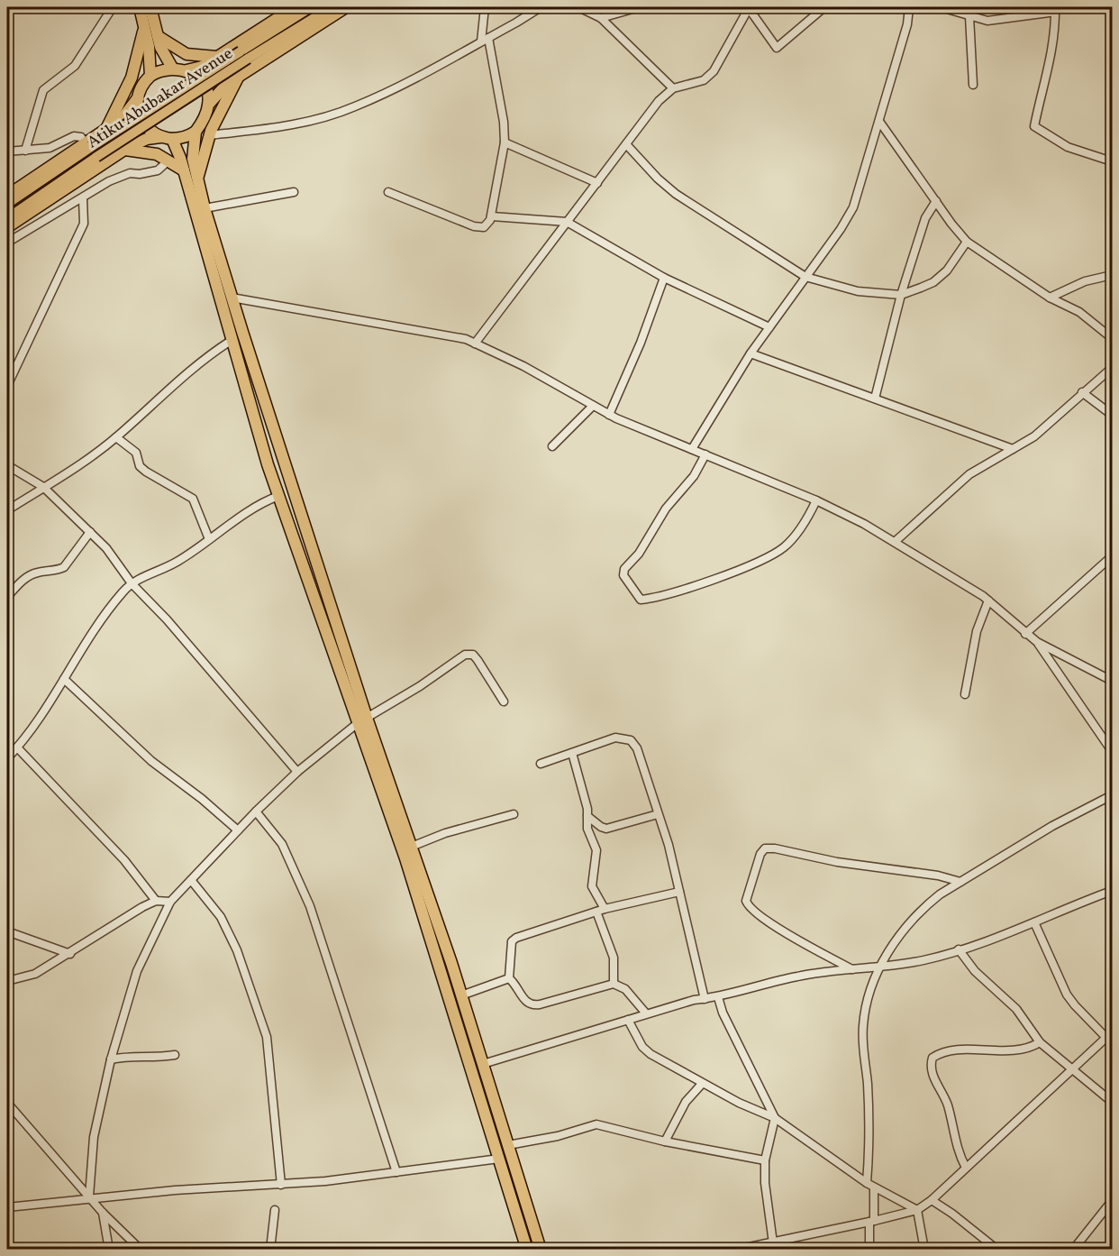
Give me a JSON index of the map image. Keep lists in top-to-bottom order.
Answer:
{
  "streets": {
    "main road": ["Atiku Abubakar Avenue"]
  }
}
